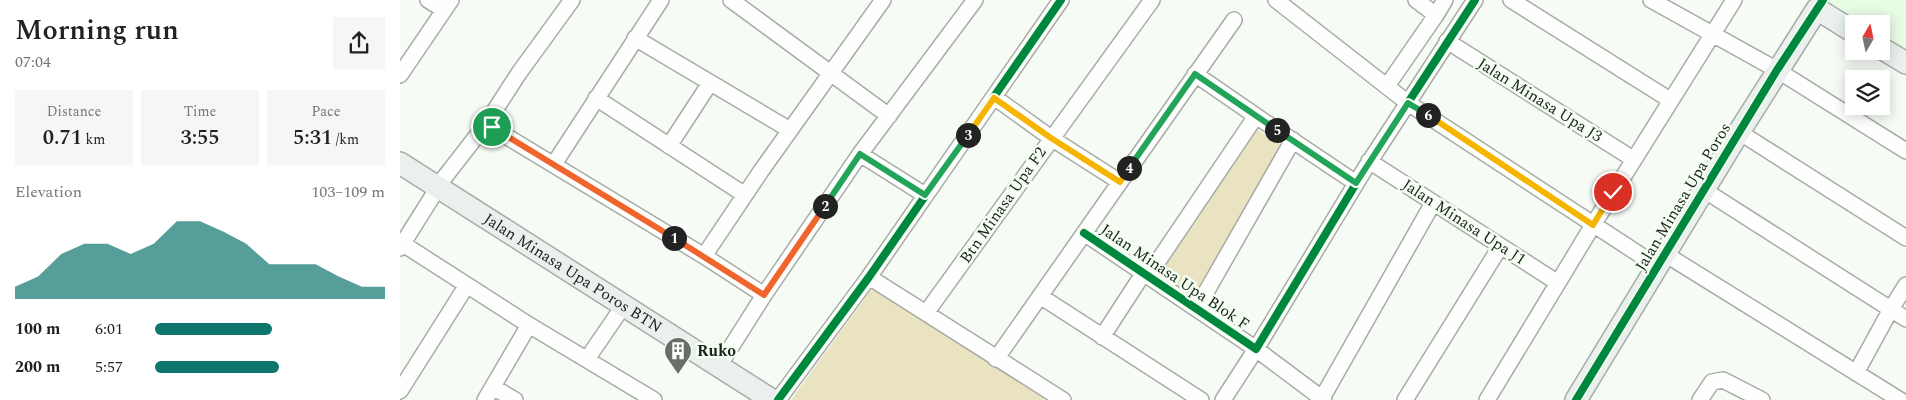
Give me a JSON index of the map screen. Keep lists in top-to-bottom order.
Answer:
{
  "streets": {
    "street": [
      "Jalan Minasa Upa J3",
      "Jalan Minasa Upa Poros",
      "Btn Minasa Upa F2",
      "Jalan Minasa Upa J1",
      "Jalan Minasa Upa Poros BTN",
      "Jalan Minasa Upa Blok F"
    ]
  },
  "crossings": [
    ["Jalan Minasa Upa J3", "Jalan Minasa Upa Blok F"],
    ["Jalan Minasa Upa J1", "Jalan Minasa Upa Blok F"]
  ],
  "places": {
    "building": ["Ruko"]
  },
  "north": "top",
  "page": {
    "heading": ["Morning run", "07:04"],
    "stats": [
      ["Distance", "0.71 km"],
      ["Time", "3:55"],
      ["Pace", "5:31 /km"]
    ],
    "pins": [
      "6",
      "5",
      "3",
      "4",
      "2",
      "1"
    ],
    "chart": ["Elevation", "103–109 m"],
    "list": [
      {
        "name": "100 m",
        "note": "6:01"
      },
      {
        "name": "200 m",
        "note": "5:57"
      }
    ]
  }
}
